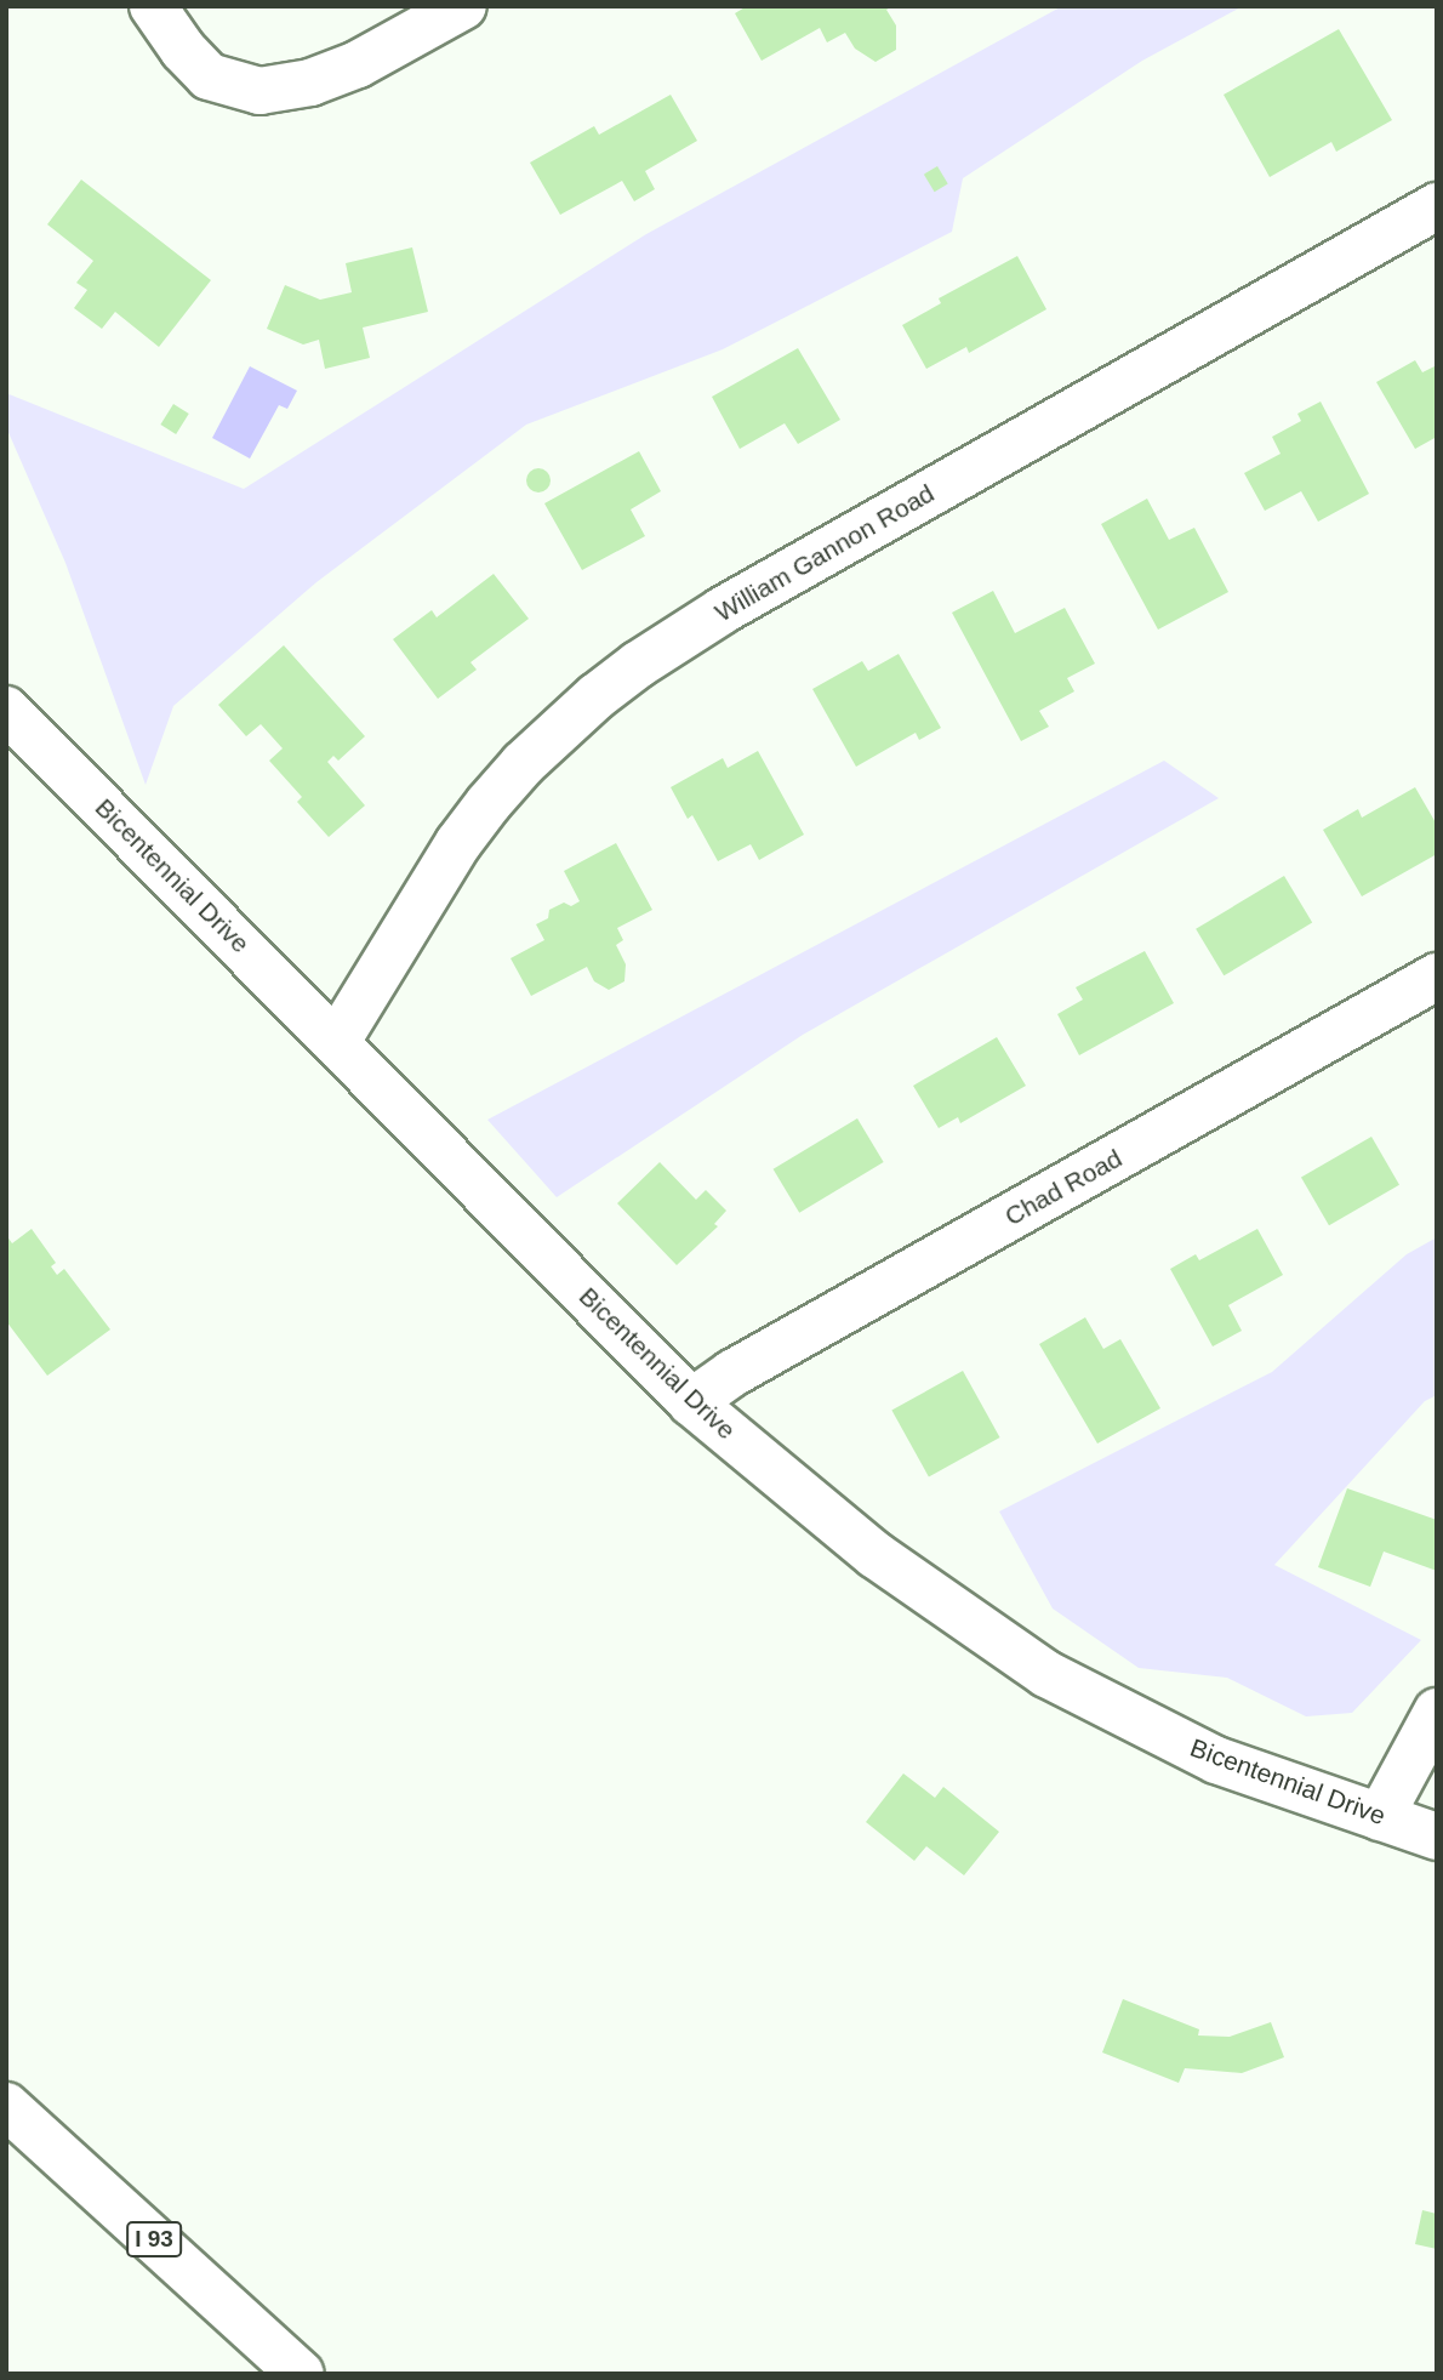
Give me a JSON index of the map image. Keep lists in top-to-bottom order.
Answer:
{
  "streets": {
    "main road": [
      "William Gannon Road",
      "Bicentennial Drive",
      "Chad Road",
      "I 93"
    ]
  },
  "crossings": [
    ["William Gannon Road", "Bicentennial Drive"],
    ["Bicentennial Drive", "Chad Road"]
  ]
}
